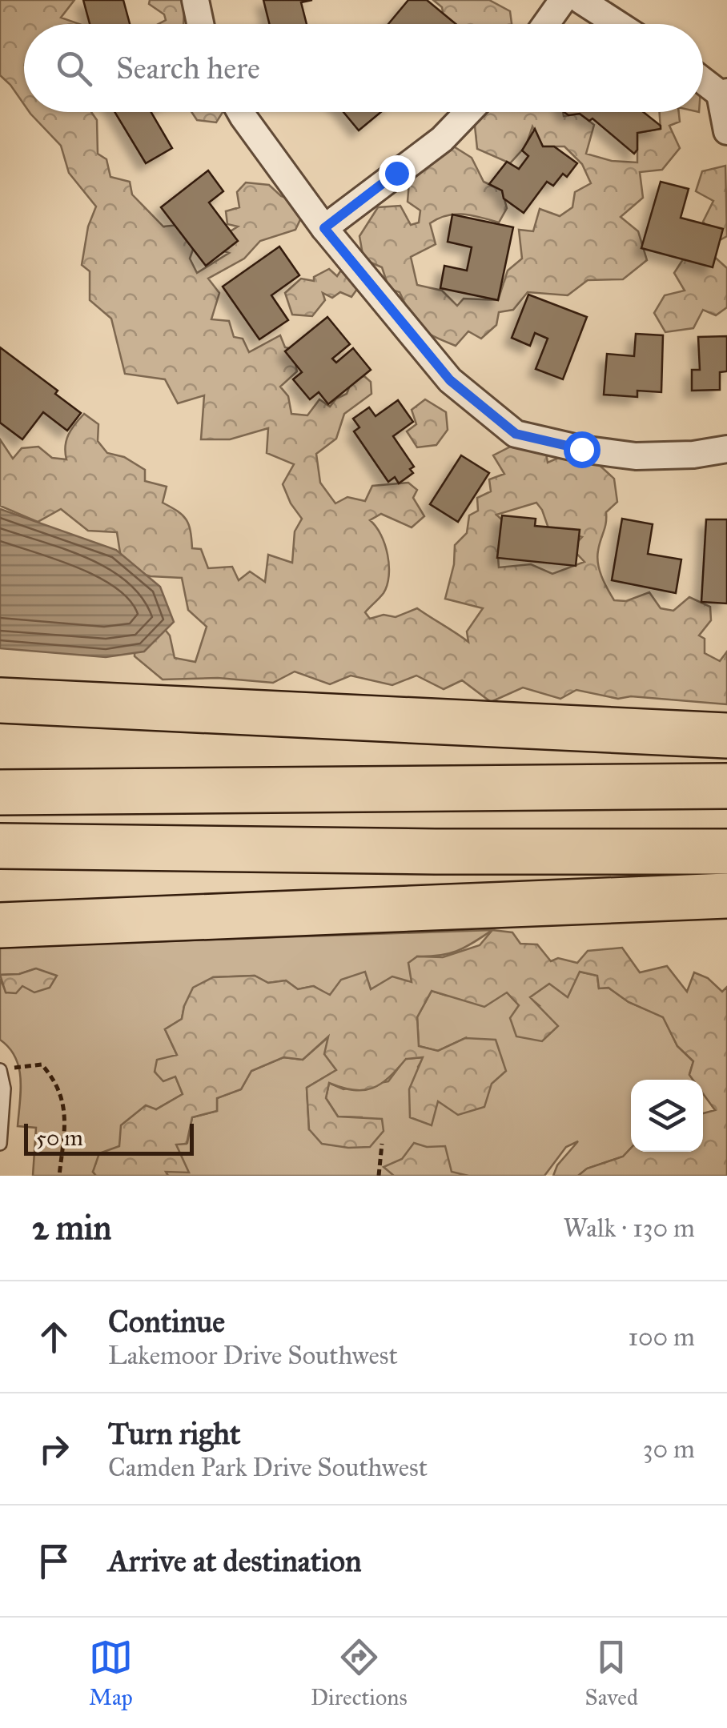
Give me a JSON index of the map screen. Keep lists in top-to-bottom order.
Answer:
{
  "scale_bar": "50 m",
  "page": {
    "search": "Search here",
    "scale": "50 m",
    "heading": ["2 min", "Walk · 130 m"],
    "list": [
      ["Continue", "Lakemoor Drive Southwest", "100 m"],
      ["Turn right", "Camden Park Drive Southwest", "30 m"],
      "Arrive at destination"
    ],
    "nav": ["Map", "Directions", "Saved"]
  }
}
